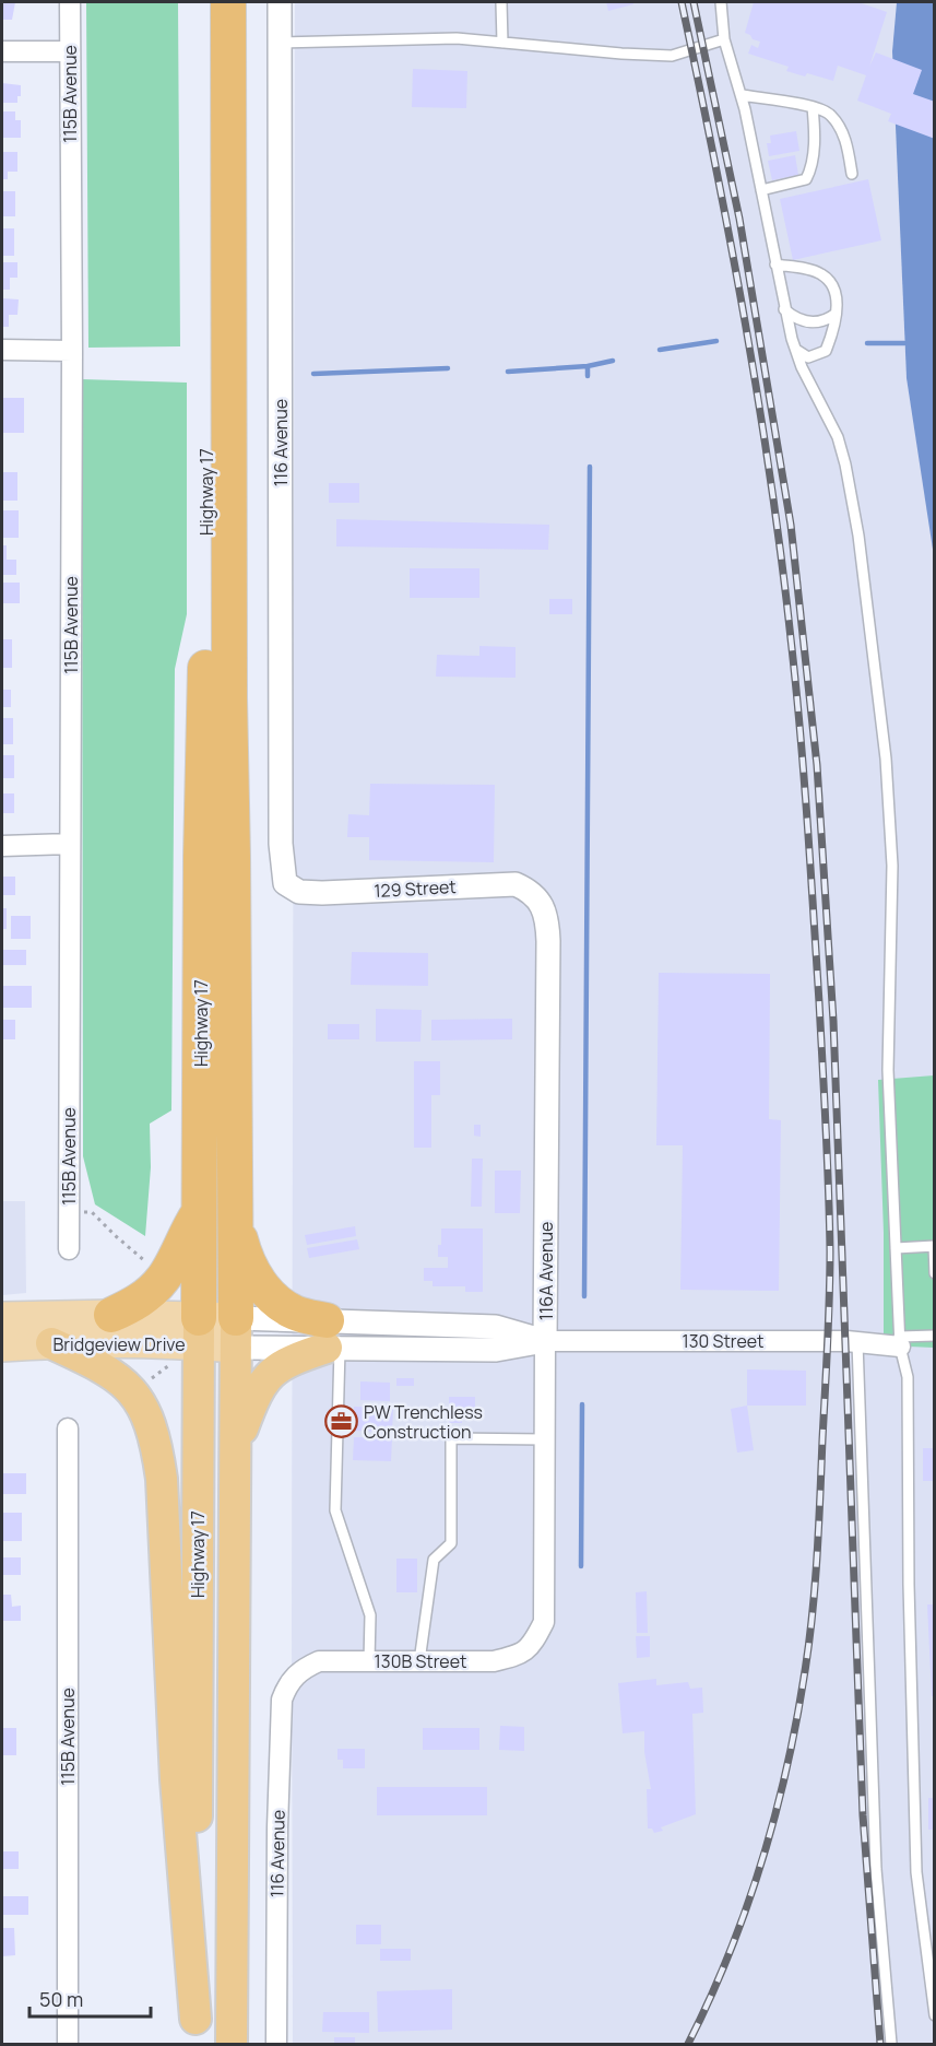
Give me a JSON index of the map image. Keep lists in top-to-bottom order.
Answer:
{
  "streets": {
    "highway": ["Highway 17"],
    "main road": ["Bridgeview Drive"],
    "street": [
      "115B Avenue",
      "116 Avenue",
      "129 Street",
      "116A Avenue",
      "130 Street",
      "130B Street"
    ]
  },
  "crossings": [
    ["116 Avenue", "129 Street"],
    ["116 Avenue", "130B Street"],
    ["Highway 17", "130 Street"],
    ["Highway 17", "Bridgeview Drive"],
    ["129 Street", "116A Avenue"],
    ["116A Avenue", "130 Street"],
    ["116A Avenue", "130B Street"],
    ["130 Street", "Bridgeview Drive"]
  ],
  "places": {
    "office": ["PW Trenchless Construction"]
  },
  "scale_bar": "50 m"
}
